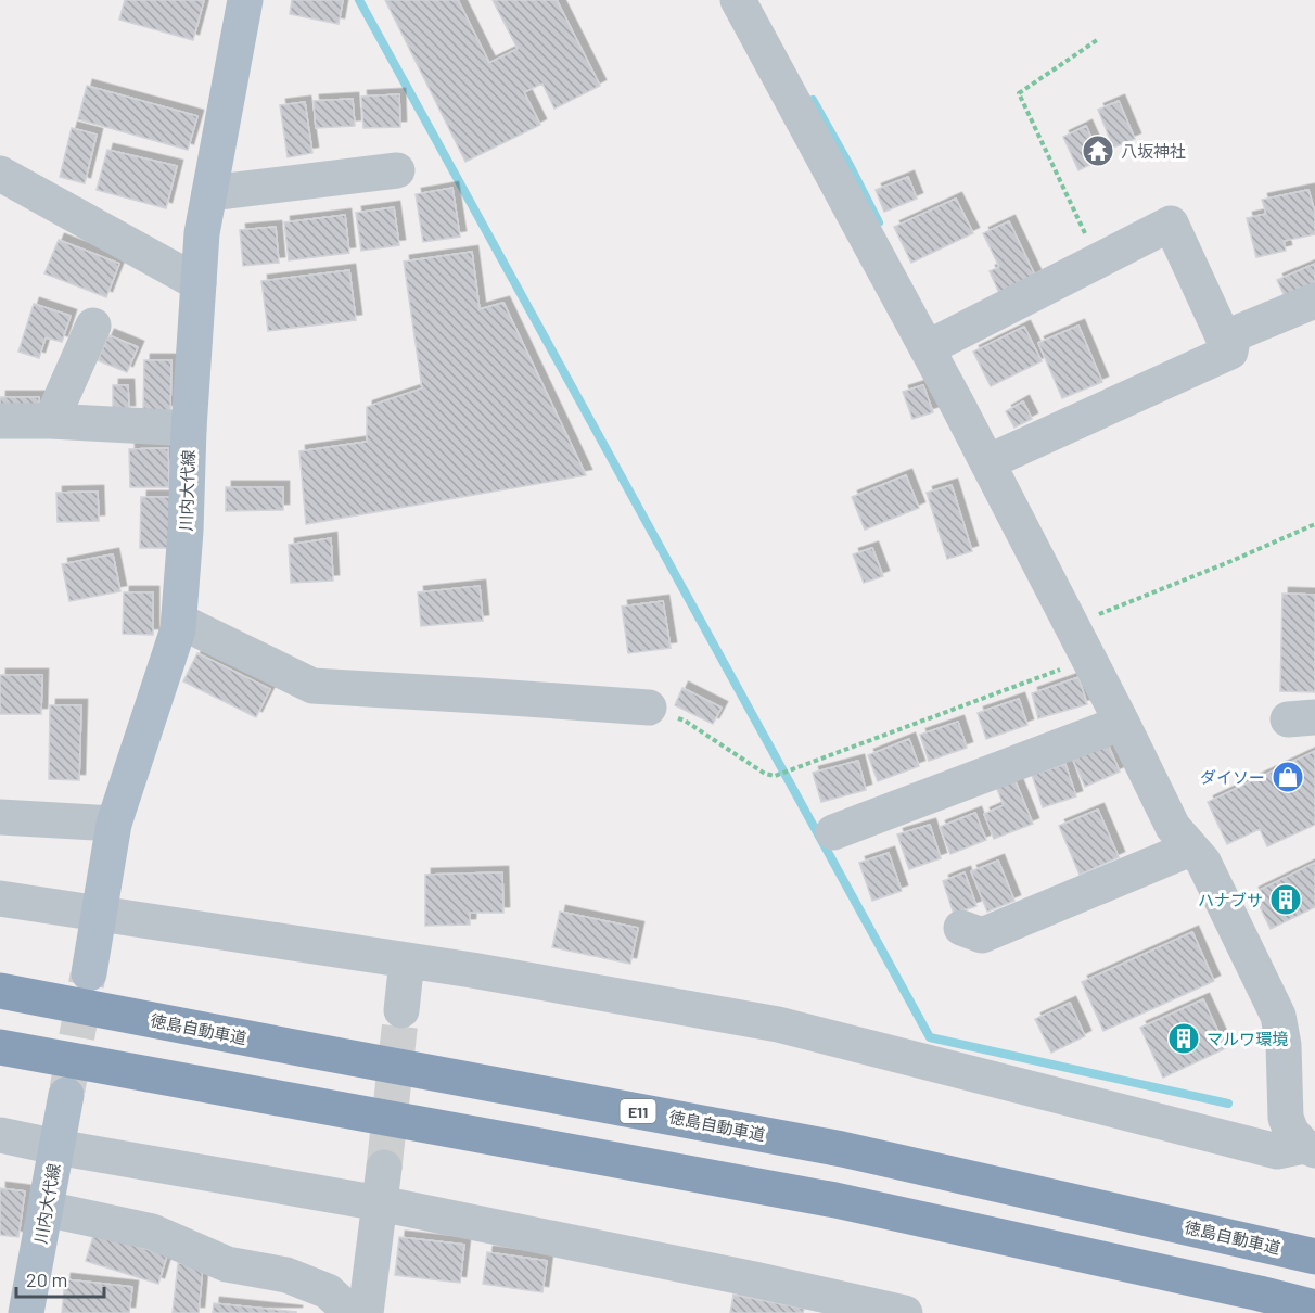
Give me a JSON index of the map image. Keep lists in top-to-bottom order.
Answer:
{
  "streets": {
    "highway": ["徳島自動車道", "E11"],
    "main road": ["川内大代線"]
  },
  "places": {
    "temple": ["八坂神社"],
    "shop": ["ダイソー"],
    "building": ["ハナブサ", "マルワ環境"]
  },
  "scale_bar": "20 m"
}
